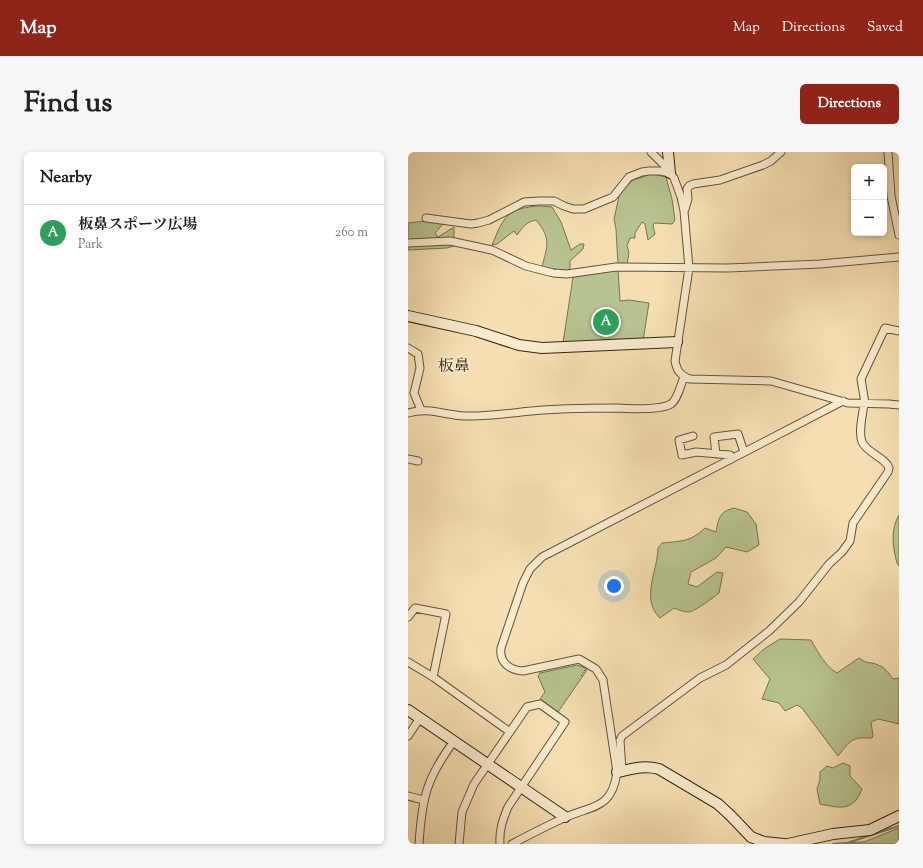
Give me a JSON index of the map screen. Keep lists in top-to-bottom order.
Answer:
{
  "districts": ["板鼻"],
  "page": {
    "header": "Map",
    "nav": ["Map", "Directions", "Saved"],
    "title": "Find us",
    "buttons": "Directions",
    "heading": "Nearby",
    "map_buttons": ["+", "−"],
    "list": [
      {
        "mark": "A",
        "name": "板鼻スポーツ広場",
        "note": "Park",
        "value": "260 m"
      }
    ],
    "pins": "A"
  }
}
